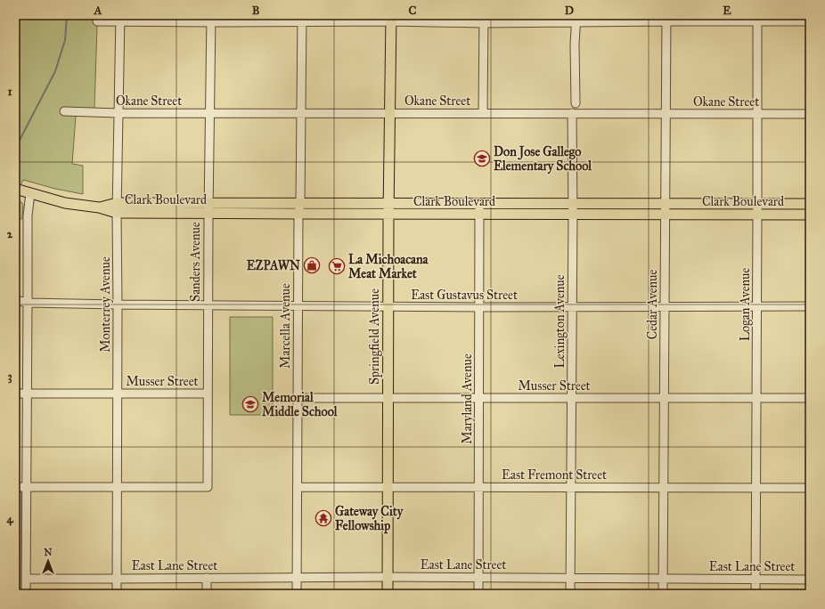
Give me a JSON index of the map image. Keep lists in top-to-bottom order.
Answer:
{
  "streets": {
    "main road": ["Clark Boulevard", "Springfield Avenue"],
    "street": [
      "Okane Street",
      "Sanders Avenue",
      "East Gustavus Street",
      "Monterrey Avenue",
      "Cedar Avenue",
      "Logan Avenue",
      "Lexington Avenue",
      "Marcella Avenue",
      "Musser Street",
      "Maryland Avenue",
      "East Fremont Street",
      "East Lane Street"
    ]
  },
  "crossings": [
    ["Okane Street", "Sanders Avenue"],
    ["Okane Street", "Monterrey Avenue"],
    ["Okane Street", "Cedar Avenue"],
    ["Okane Street", "Logan Avenue"],
    ["Okane Street", "Lexington Avenue"],
    ["Okane Street", "Marcella Avenue"],
    ["Okane Street", "Springfield Avenue"],
    ["Clark Boulevard", "Sanders Avenue"],
    ["Clark Boulevard", "Monterrey Avenue"],
    ["Clark Boulevard", "Cedar Avenue"],
    ["Clark Boulevard", "Logan Avenue"],
    ["Clark Boulevard", "Lexington Avenue"],
    ["Clark Boulevard", "Marcella Avenue"],
    ["Clark Boulevard", "Springfield Avenue"],
    ["Clark Boulevard", "Maryland Avenue"],
    ["Sanders Avenue", "East Gustavus Street"],
    ["Sanders Avenue", "Monterrey Avenue"],
    ["Sanders Avenue", "Musser Street"],
    ["East Gustavus Street", "Monterrey Avenue"],
    ["East Gustavus Street", "Cedar Avenue"],
    ["East Gustavus Street", "Logan Avenue"],
    ["East Gustavus Street", "Lexington Avenue"],
    ["East Gustavus Street", "Marcella Avenue"],
    ["East Gustavus Street", "Springfield Avenue"],
    ["East Gustavus Street", "Maryland Avenue"],
    ["Monterrey Avenue", "Musser Street"],
    ["Monterrey Avenue", "East Lane Street"],
    ["Cedar Avenue", "Musser Street"],
    ["Cedar Avenue", "East Fremont Street"],
    ["Cedar Avenue", "East Lane Street"],
    ["Logan Avenue", "Musser Street"],
    ["Logan Avenue", "East Fremont Street"],
    ["Logan Avenue", "East Lane Street"],
    ["Lexington Avenue", "Musser Street"],
    ["Lexington Avenue", "East Fremont Street"],
    ["Lexington Avenue", "East Lane Street"],
    ["Marcella Avenue", "Musser Street"],
    ["Marcella Avenue", "East Fremont Street"],
    ["Marcella Avenue", "East Lane Street"],
    ["Springfield Avenue", "Musser Street"],
    ["Springfield Avenue", "East Fremont Street"],
    ["Springfield Avenue", "East Lane Street"],
    ["Musser Street", "Maryland Avenue"],
    ["Maryland Avenue", "East Fremont Street"],
    ["Maryland Avenue", "East Lane Street"]
  ],
  "places": {
    "school or university": ["Don Jose Gallego Elementary School", "Memorial Middle School"],
    "shop": ["EZPAWN"],
    "supermarket": ["La Michoacana Meat Market"],
    "temple": ["Gateway City Fellowship"]
  },
  "north": "top",
  "grid": {
    "columns": [
      "A",
      "B",
      "C",
      "D",
      "E"
    ],
    "rows": [
      "1",
      "2",
      "3",
      "4"
    ]
  }
}
